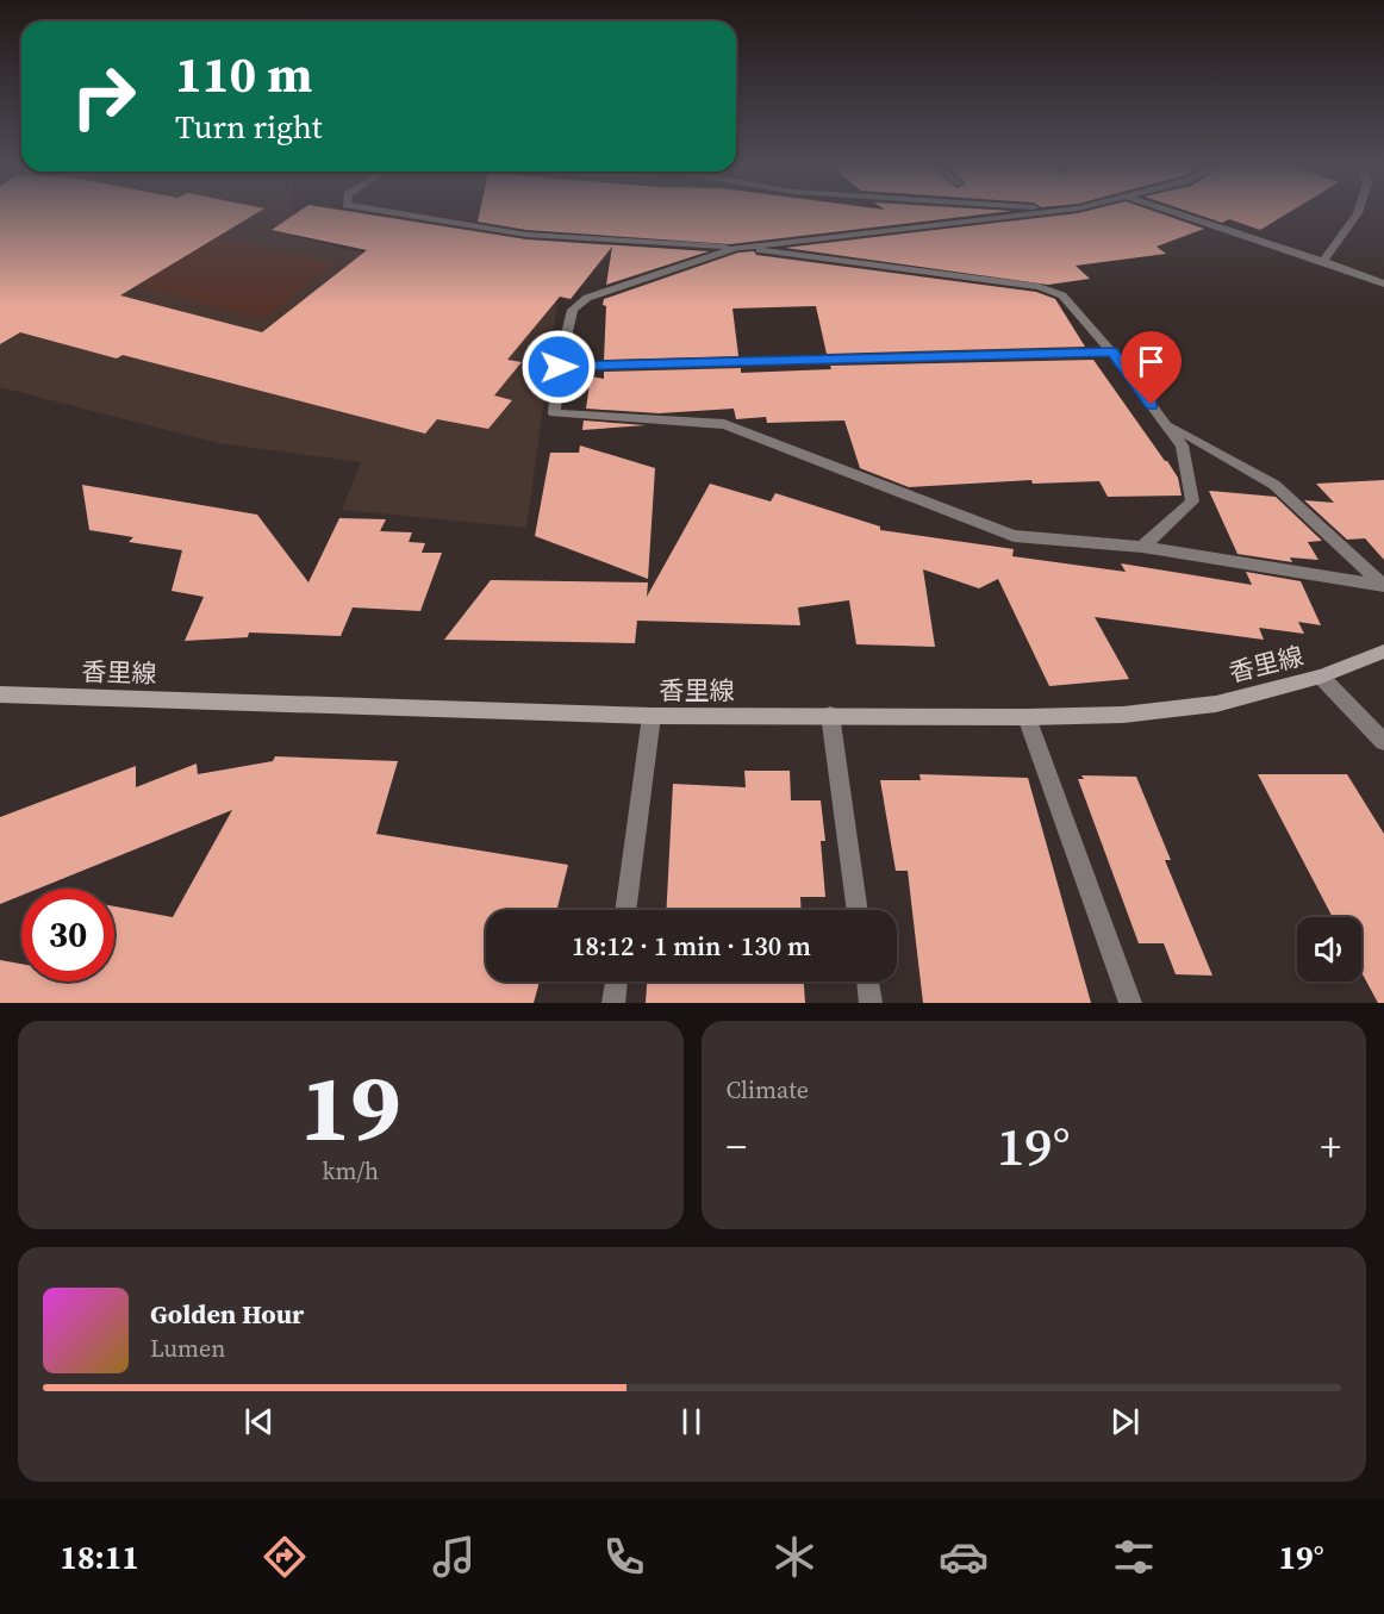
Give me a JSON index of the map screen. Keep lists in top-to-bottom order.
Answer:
{
  "streets": {
    "street": ["香里線"]
  },
  "page": {
    "turn": ["110 m", "Turn right"],
    "limit": "30",
    "trip": "18:12 · 1 min · 130 m",
    "tile": [
      ["19", "km/h"],
      "Climate"
    ],
    "heat": ["−", "19°", "+"],
    "song": ["Golden Hour", "Lumen"],
    "tabs": ["18:11", "19°"]
  }
}
